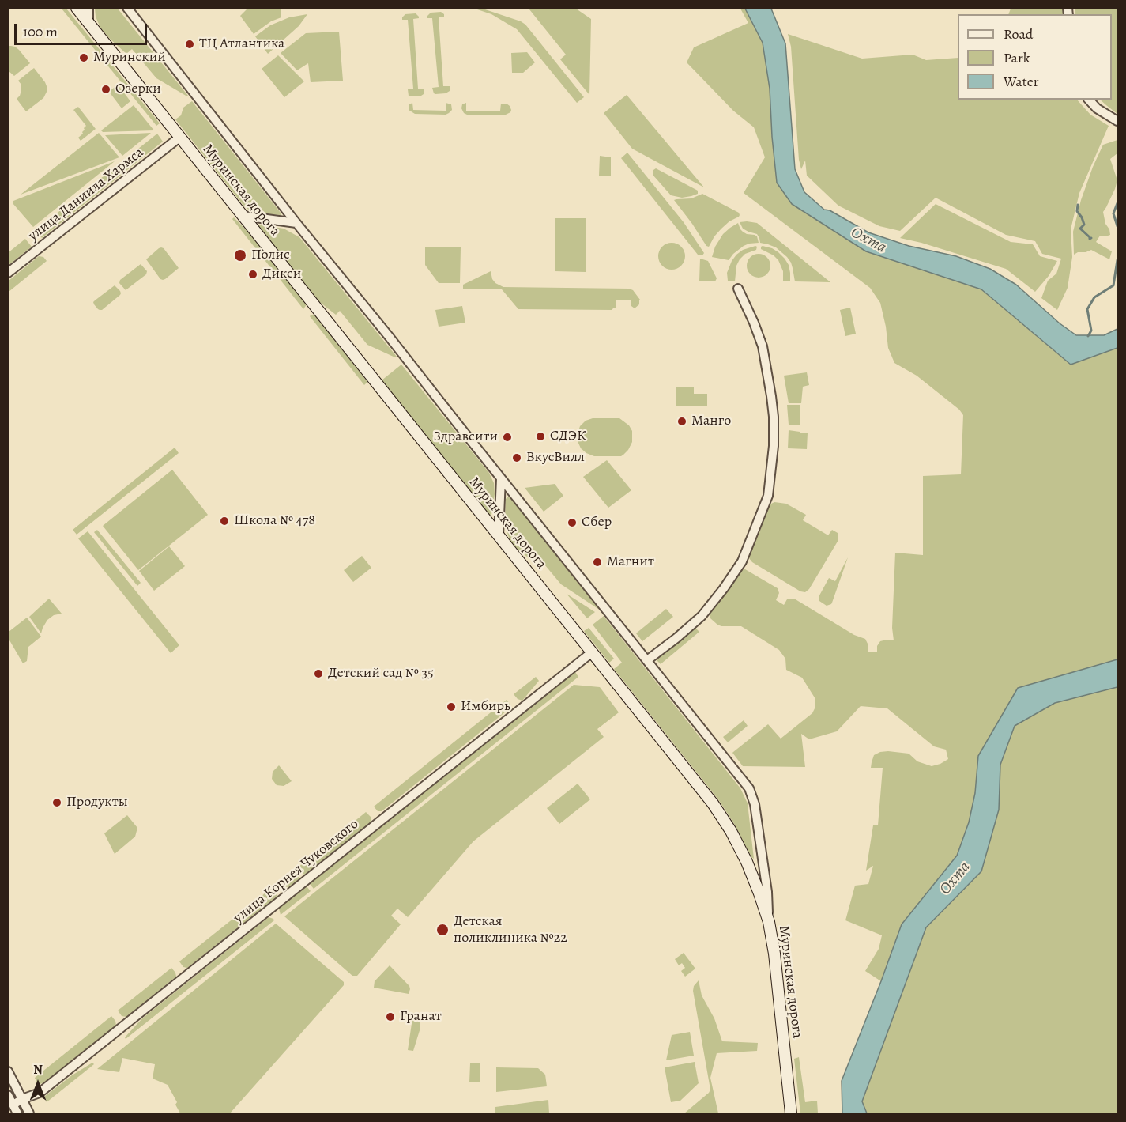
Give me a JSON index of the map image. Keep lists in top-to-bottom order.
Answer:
{
  "streets": {
    "street": ["Муринская дорога", "улица Даниила Хармса", "улица Корнея Чуковского"]
  },
  "crossings": [
    ["Муринская дорога", "улица Даниила Хармса"],
    ["Муринская дорога", "улица Корнея Чуковского"]
  ],
  "water": ["Охта"],
  "places": [
    "ТЦ Атлантика",
    "Муринский",
    "Озерки",
    "Полис",
    "Дикси",
    "Манго",
    "СДЭК",
    "Здравсити",
    "ВкусВилл",
    "Школа № 478",
    "Сбер",
    "Магнит",
    "Детский сад № 35",
    "Имбирь",
    "Продукты",
    "Детская поликлиника №22",
    "Гранат"
  ],
  "legend": ["Road", "Park", "Water"],
  "scale_bar": "100 m",
  "north": "top"
}
